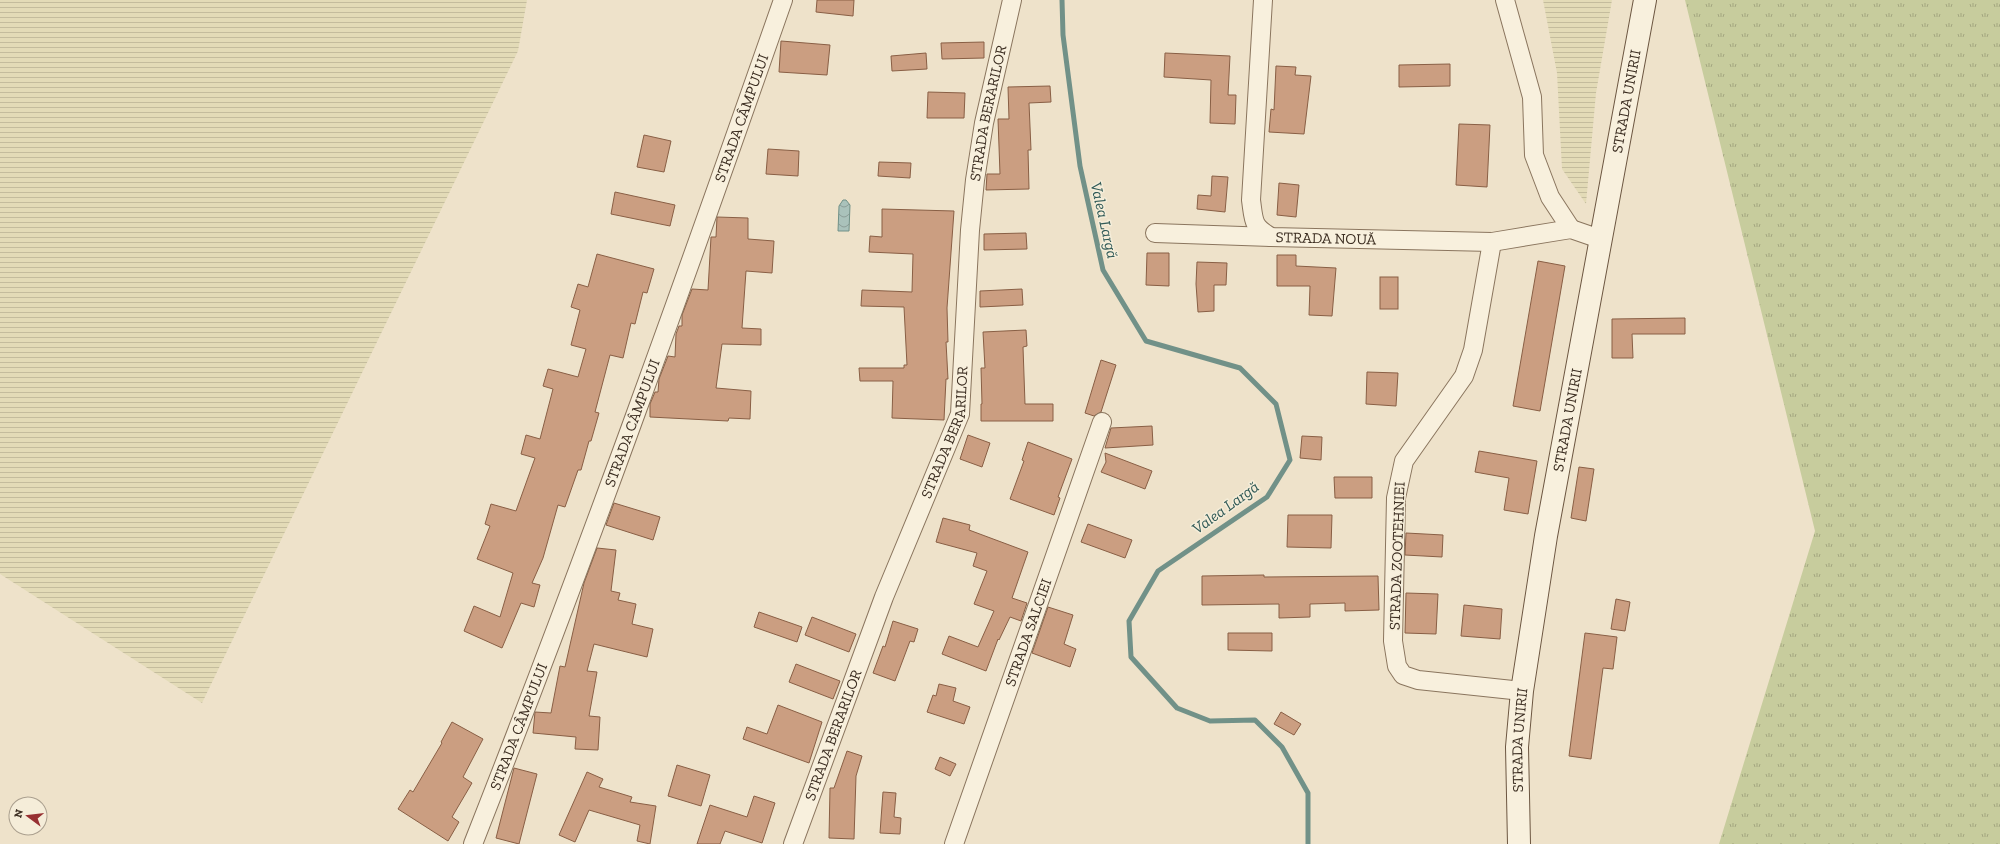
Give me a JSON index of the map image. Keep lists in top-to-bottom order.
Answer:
{
  "streets": {
    "main road": ["STRADA UNIRII"],
    "street": [
      "STRADA BERARILOR",
      "STRADA CÂMPULUI",
      "STRADA NOUĂ",
      "STRADA ZOOTEHNIEI",
      "STRADA SALCIEI"
    ]
  },
  "crossings": [
    ["STRADA UNIRII", "STRADA NOUĂ"],
    ["STRADA UNIRII", "STRADA ZOOTEHNIEI"],
    ["STRADA NOUĂ", "STRADA ZOOTEHNIEI"]
  ],
  "water": ["Valea Largă"],
  "north": "left"
}
